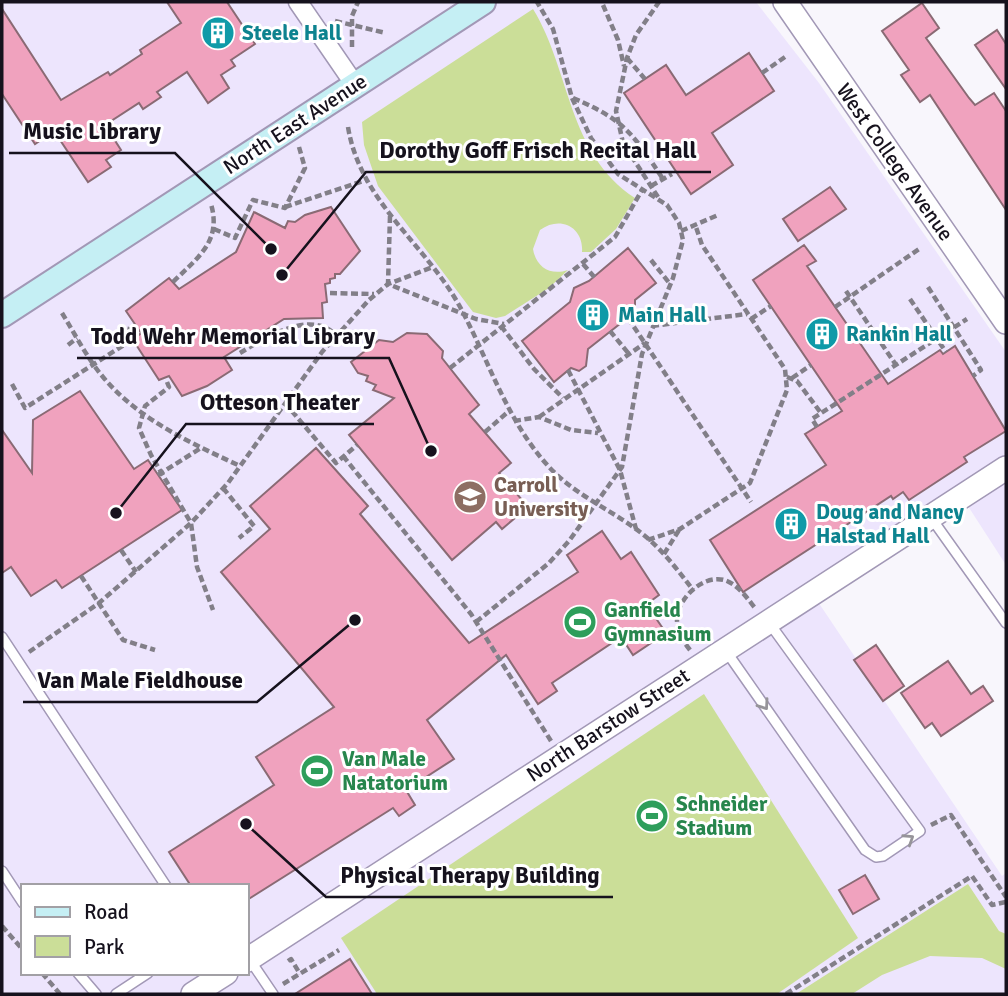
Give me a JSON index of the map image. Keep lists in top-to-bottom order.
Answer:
{
  "streets": {
    "main road": ["North East Avenue"],
    "street": ["West College Avenue", "North Barstow Street"]
  },
  "places": {
    "building": [
      "Steele Hall",
      "Main Hall",
      "Rankin Hall",
      "Doug and Nancy Halstad Hall"
    ],
    "other": [
      "Music Library",
      "Dorothy Goff Frisch Recital Hall",
      "Todd Wehr Memorial Library",
      "Otteson Theater",
      "Van Male Fieldhouse",
      "Physical Therapy Building"
    ],
    "school or university": ["Carroll University"],
    "sports": ["Ganfield Gymnasium", "Van Male Natatorium", "Schneider Stadium"]
  },
  "legend": ["Road", "Park"]
}
